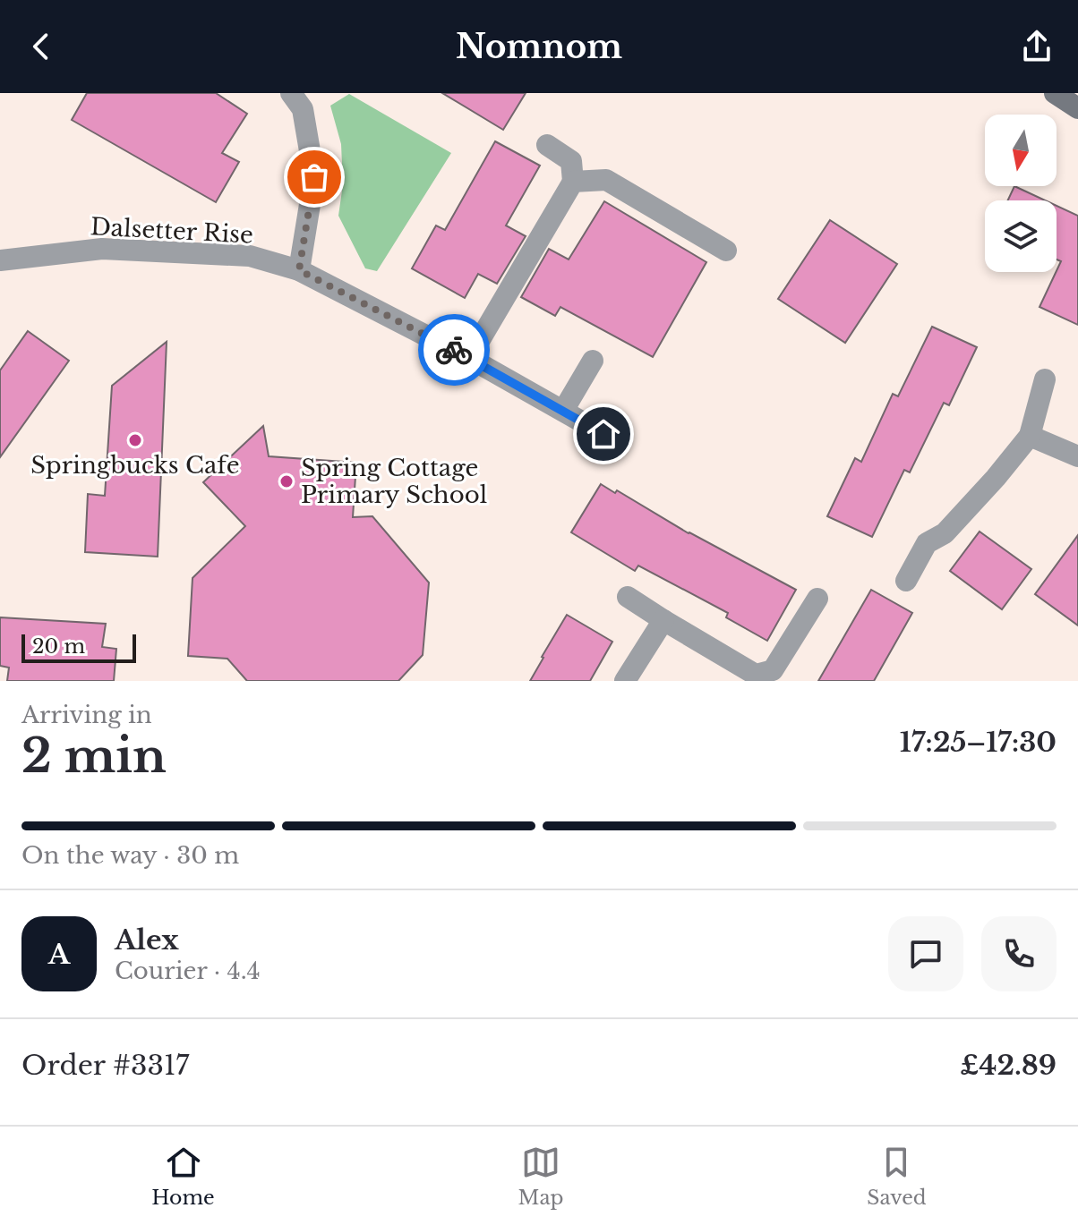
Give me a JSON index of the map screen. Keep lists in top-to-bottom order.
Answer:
{
  "streets": {
    "street": ["Dalsetter Rise"]
  },
  "places": ["Springbucks Cafe", "Spring Cottage Primary School"],
  "scale_bar": "20 m",
  "north": "bottom",
  "page": {
    "header": "Nomnom",
    "scale": "20 m",
    "heading": ["2 min", "Arriving in", "17:25–17:30"],
    "panel": [
      "Alex",
      "Courier · 4.4",
      "Order #3317",
      "£42.89"
    ],
    "bar": "On the way · 30 m",
    "round": "A",
    "tabs": ["Home", "Map", "Saved"]
  }
}
